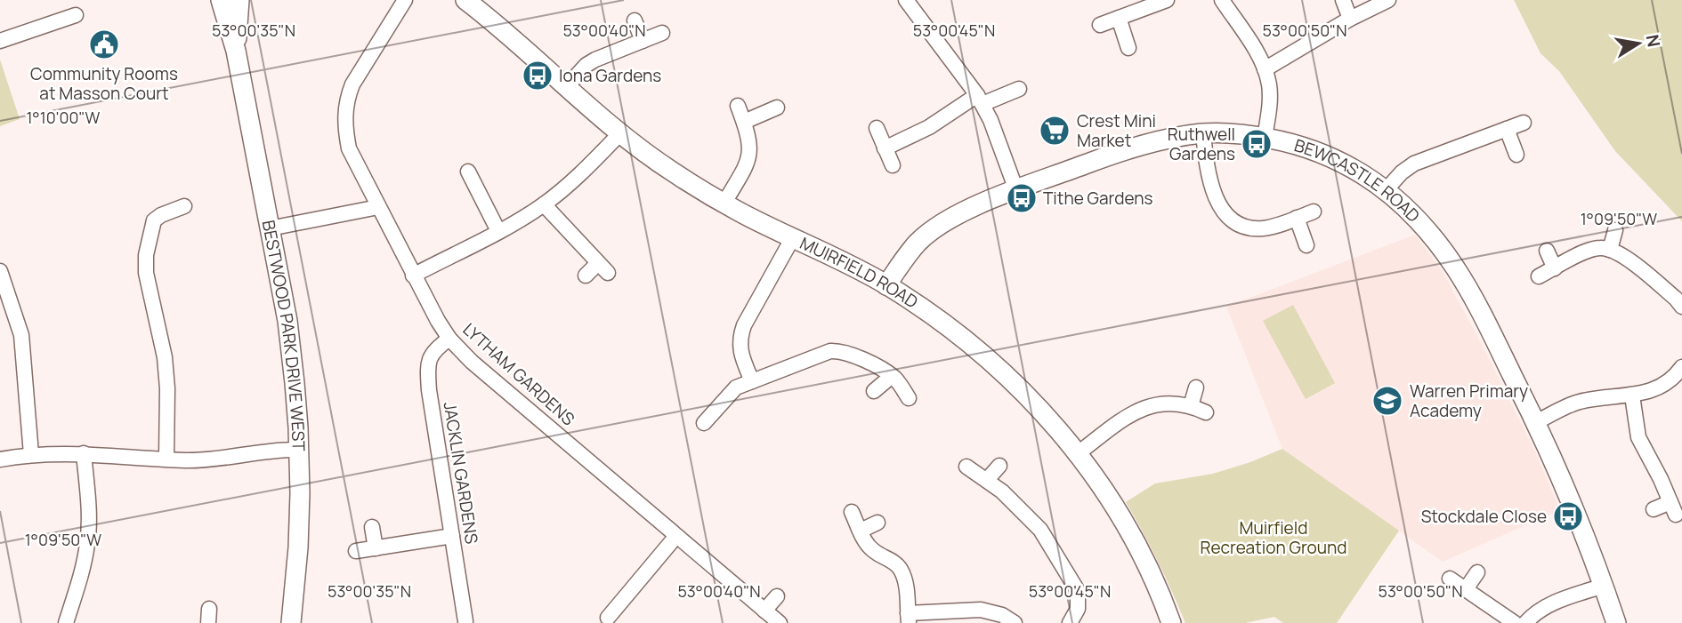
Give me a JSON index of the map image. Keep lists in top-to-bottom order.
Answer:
{
  "streets": {
    "street": [
      "BEWCASTLE ROAD",
      "MUIRFIELD ROAD",
      "BESTWOOD PARK DRIVE WEST",
      "LYTHAM GARDENS",
      "JACKLIN GARDENS"
    ]
  },
  "crossings": [
    ["BEWCASTLE ROAD", "MUIRFIELD ROAD"],
    ["LYTHAM GARDENS", "JACKLIN GARDENS"]
  ],
  "parks": ["Muirfield Recreation Ground"],
  "places": {
    "public building": ["Community Rooms at Masson Court"],
    "bus stop": [
      "Iona Gardens",
      "Ruthwell Gardens",
      "Tithe Gardens",
      "Stockdale Close"
    ],
    "supermarket": ["Crest Mini Market"],
    "school or university": ["Warren Primary Academy"]
  },
  "north": "right",
  "coordinates": [
    "53°00'35\"N",
    "53°00'40\"N",
    "53°00'45\"N",
    "53°00'50\"N",
    "1°10'00\"W",
    "1°09'50\"W"
  ]
}
